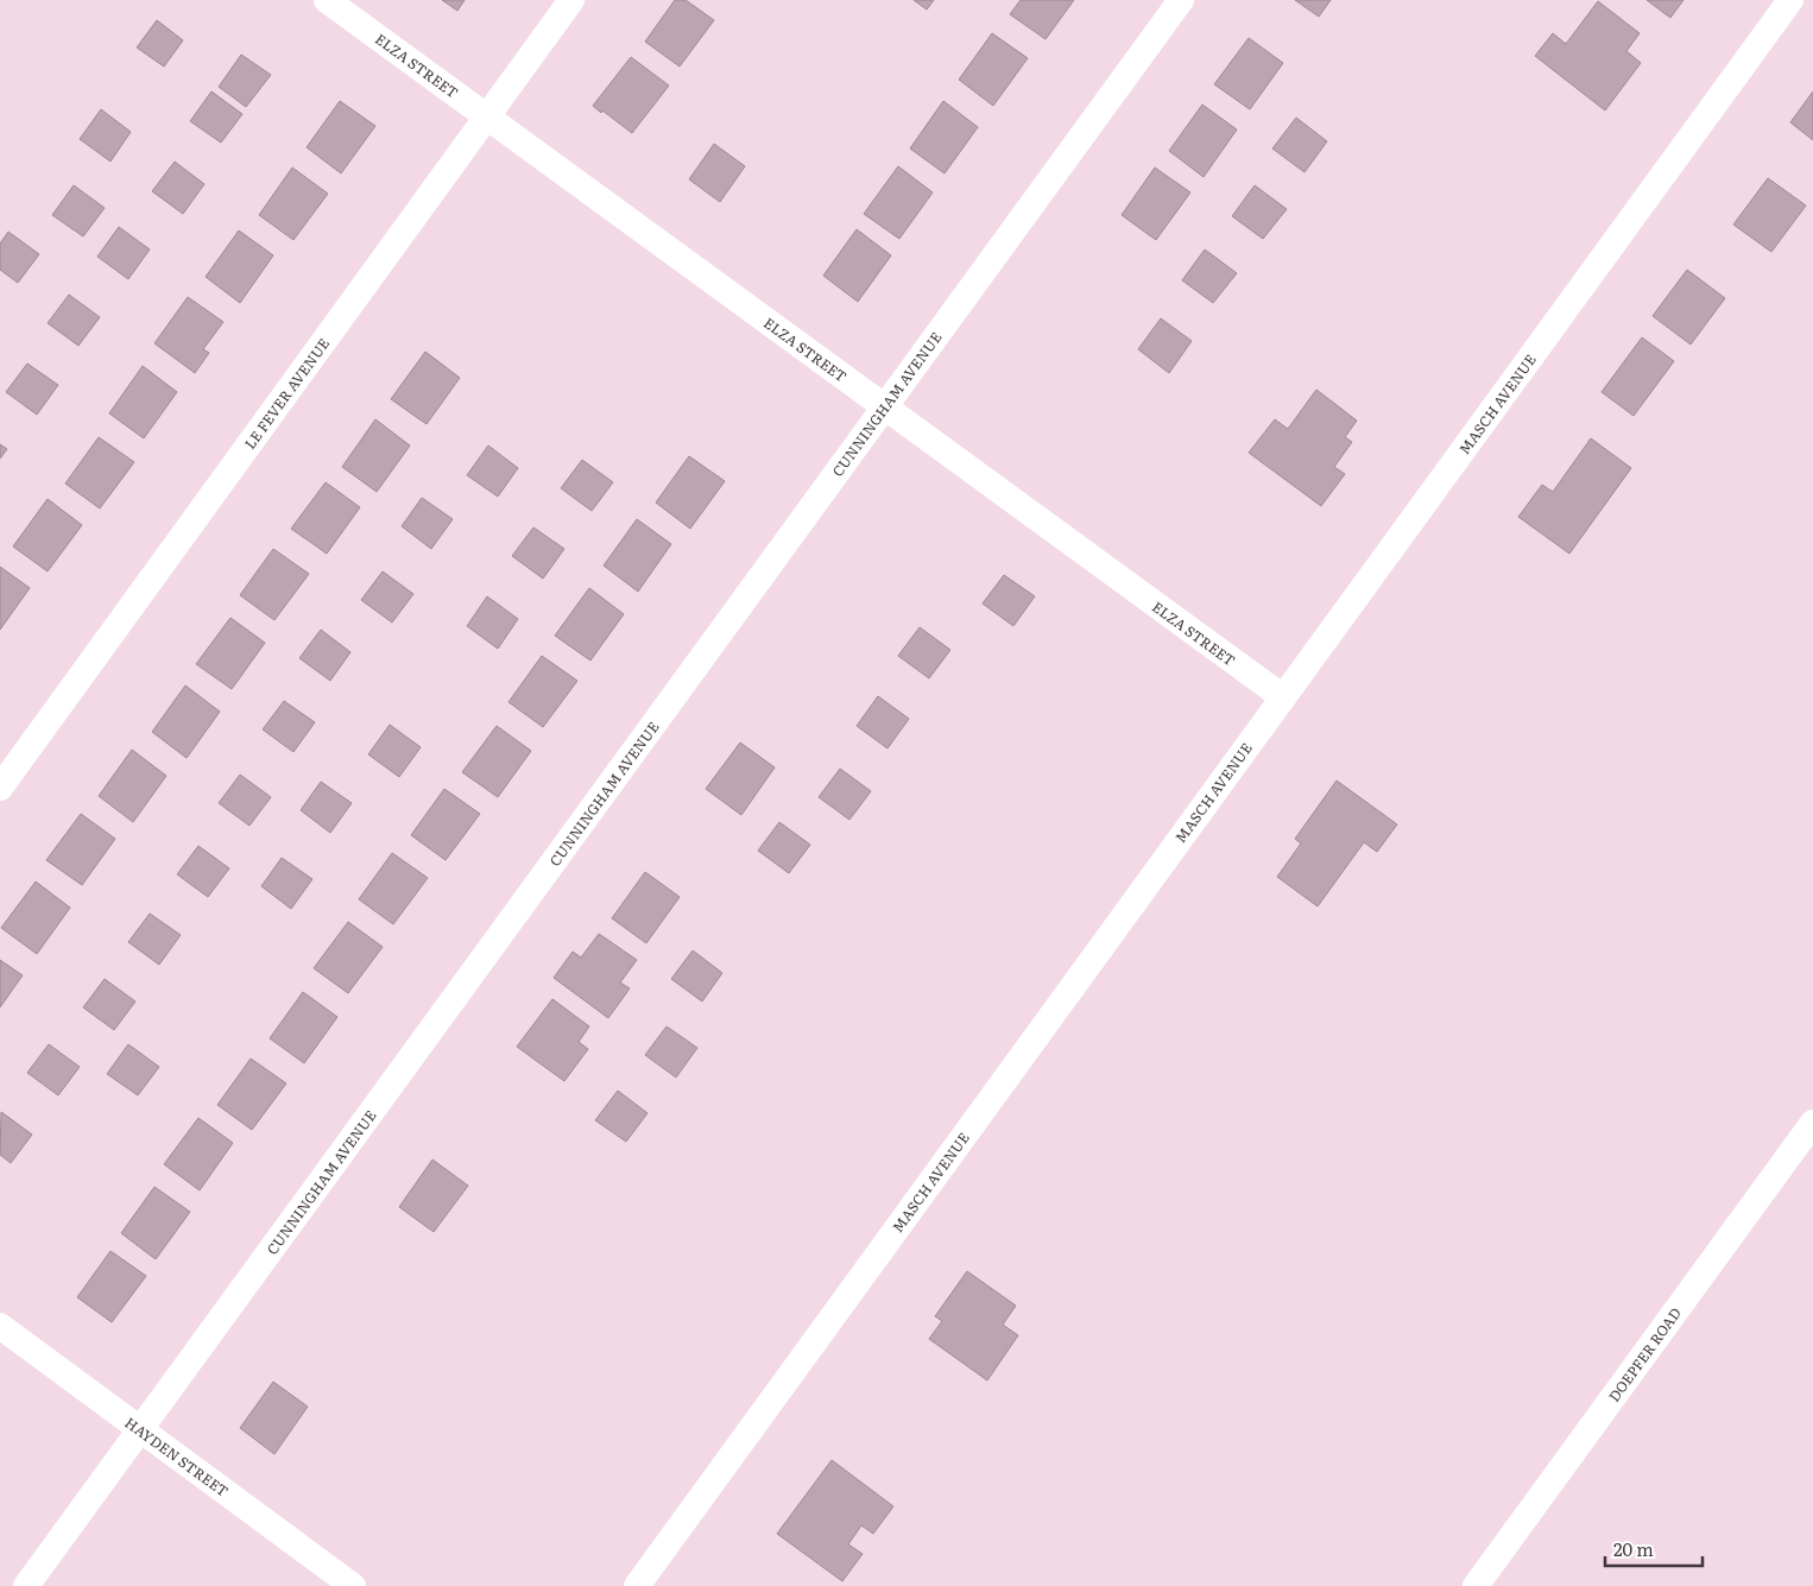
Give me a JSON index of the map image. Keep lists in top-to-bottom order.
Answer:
{
  "streets": {
    "street": [
      "ELZA STREET",
      "LE FEVER AVENUE",
      "CUNNINGHAM AVENUE",
      "MASCH AVENUE",
      "DOEPFER ROAD",
      "HAYDEN STREET"
    ]
  },
  "crossings": [
    ["ELZA STREET", "LE FEVER AVENUE"],
    ["ELZA STREET", "CUNNINGHAM AVENUE"],
    ["ELZA STREET", "MASCH AVENUE"],
    ["CUNNINGHAM AVENUE", "HAYDEN STREET"]
  ],
  "scale_bar": "20 m"
}
